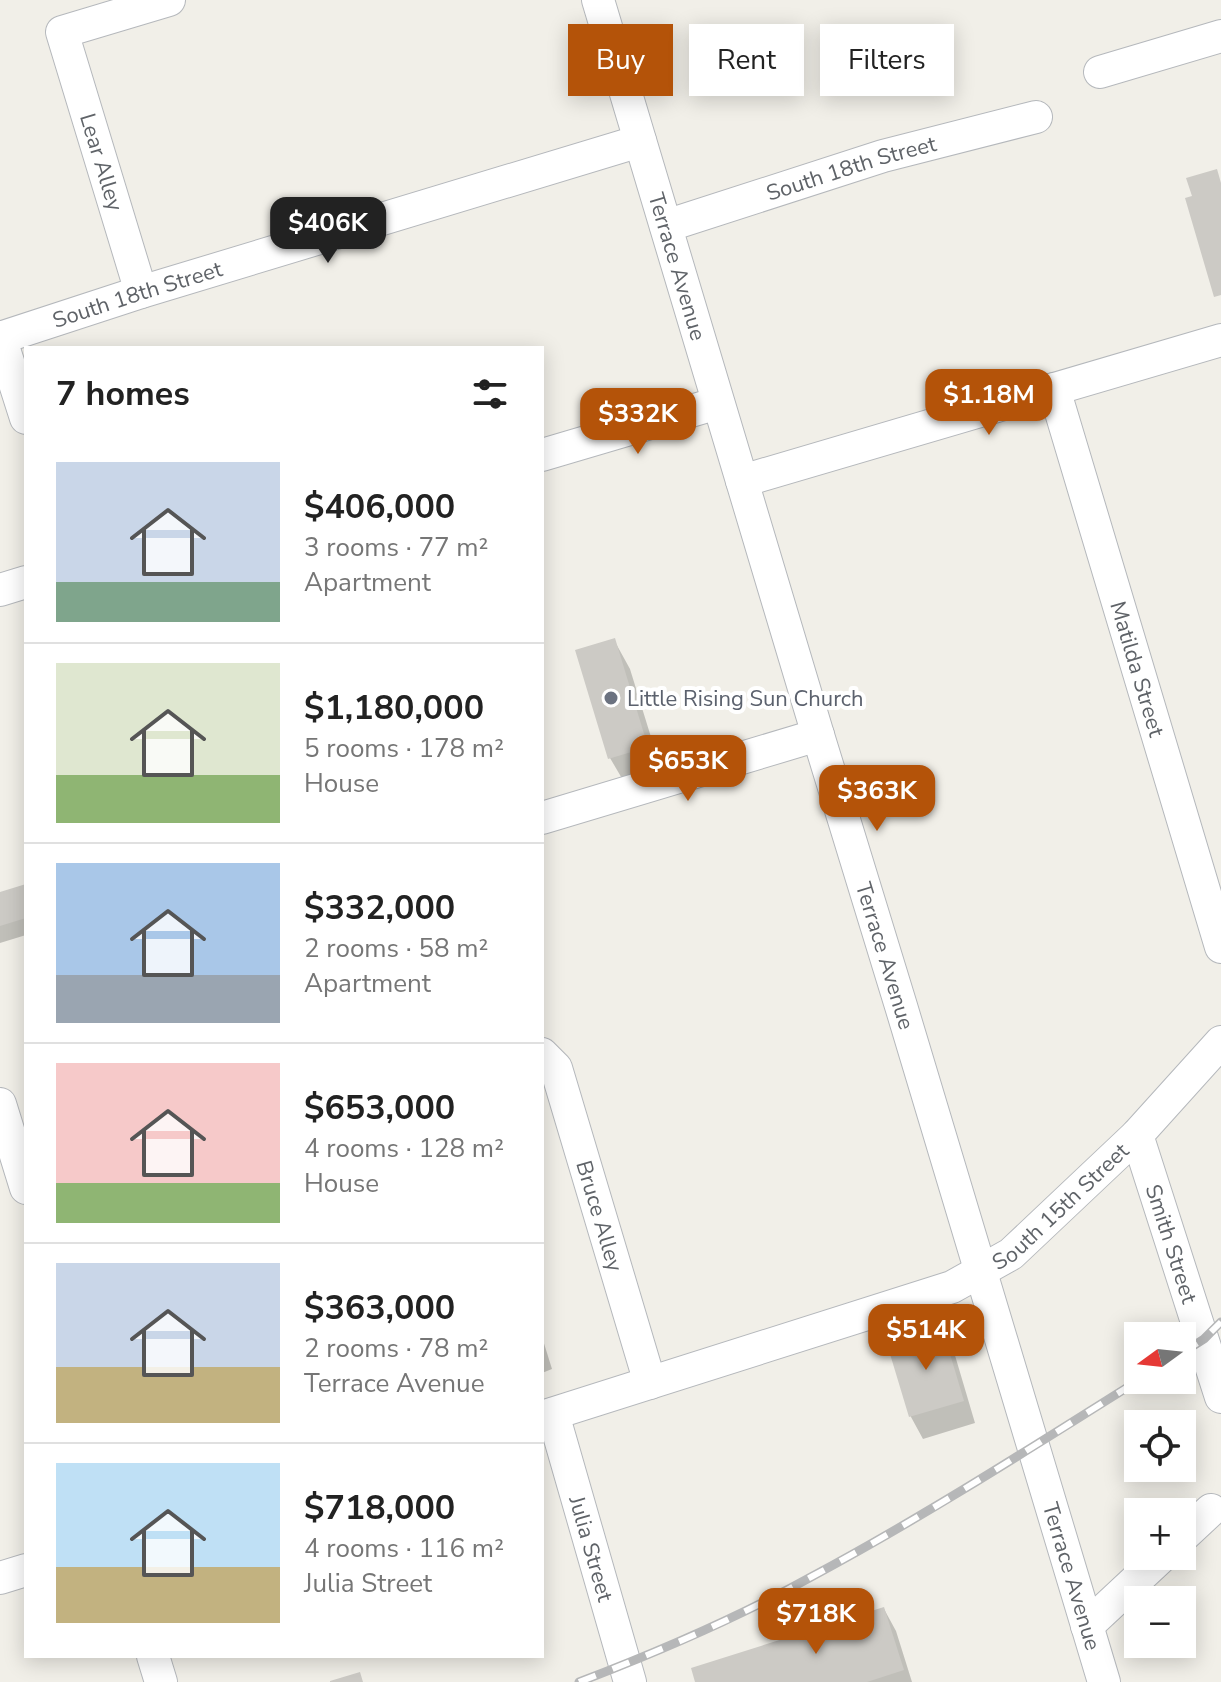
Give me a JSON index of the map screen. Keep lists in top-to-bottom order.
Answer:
{
  "streets": {
    "street": [
      "Lear Alley",
      "South 18th Street",
      "Terrace Avenue",
      "Matilda Street",
      "South 15th Street",
      "Bruce Alley",
      "Smith Street",
      "Julia Street"
    ]
  },
  "crossings": [
    ["Lear Alley", "South 18th Street"],
    ["South 18th Street", "Terrace Avenue"],
    ["Terrace Avenue", "South 15th Street"],
    ["South 15th Street", "Bruce Alley"],
    ["South 15th Street", "Smith Street"],
    ["South 15th Street", "Julia Street"]
  ],
  "places": ["Little Rising Sun Church"],
  "north": "left",
  "page": {
    "chip": ["Buy", "Rent", "Filters"],
    "price": [
      "$406K",
      "$1.18M",
      "$332K",
      "$653K",
      "$363K",
      "$514K",
      "$718K"
    ],
    "heading": "7 homes",
    "list": [
      {
        "name": "$406,000",
        "note": "3 rooms · 77 m² · Apartment"
      },
      {
        "name": "$1,180,000",
        "note": "5 rooms · 178 m² · House"
      },
      {
        "name": "$332,000",
        "note": "2 rooms · 58 m² · Apartment"
      },
      {
        "name": "$653,000",
        "note": "4 rooms · 128 m² · House"
      },
      {
        "name": "$363,000",
        "note": "2 rooms · 78 m² · Terrace Avenue"
      },
      {
        "name": "$718,000",
        "note": "4 rooms · 116 m² · Julia Street"
      }
    ],
    "map_buttons": ["+", "−"]
  }
}
